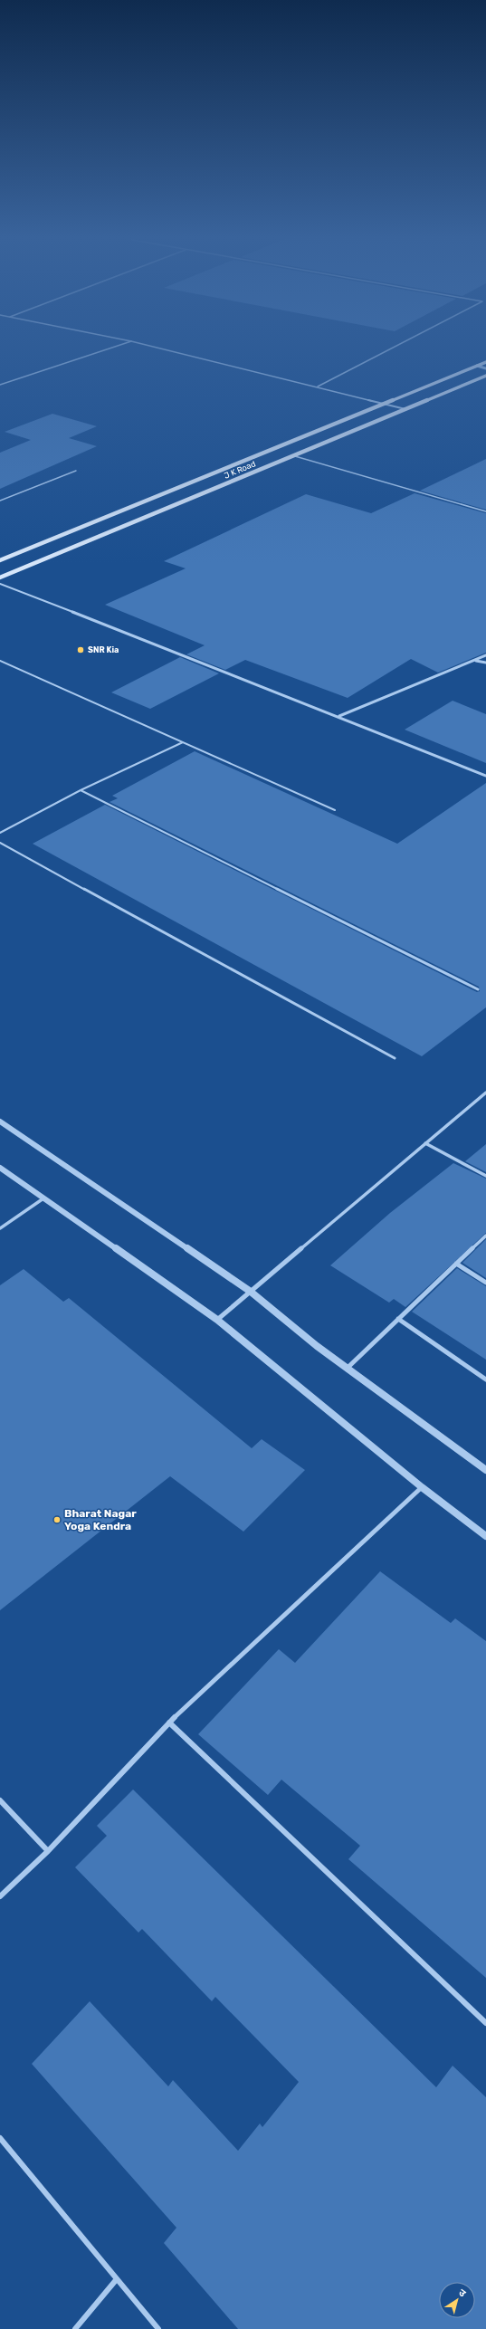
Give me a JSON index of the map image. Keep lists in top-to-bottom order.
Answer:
{
  "streets": {
    "main road": ["J K Road"]
  },
  "places": ["SNR Kia", "Bharat Nagar Yoga Kendra"],
  "north": "top right"
}
